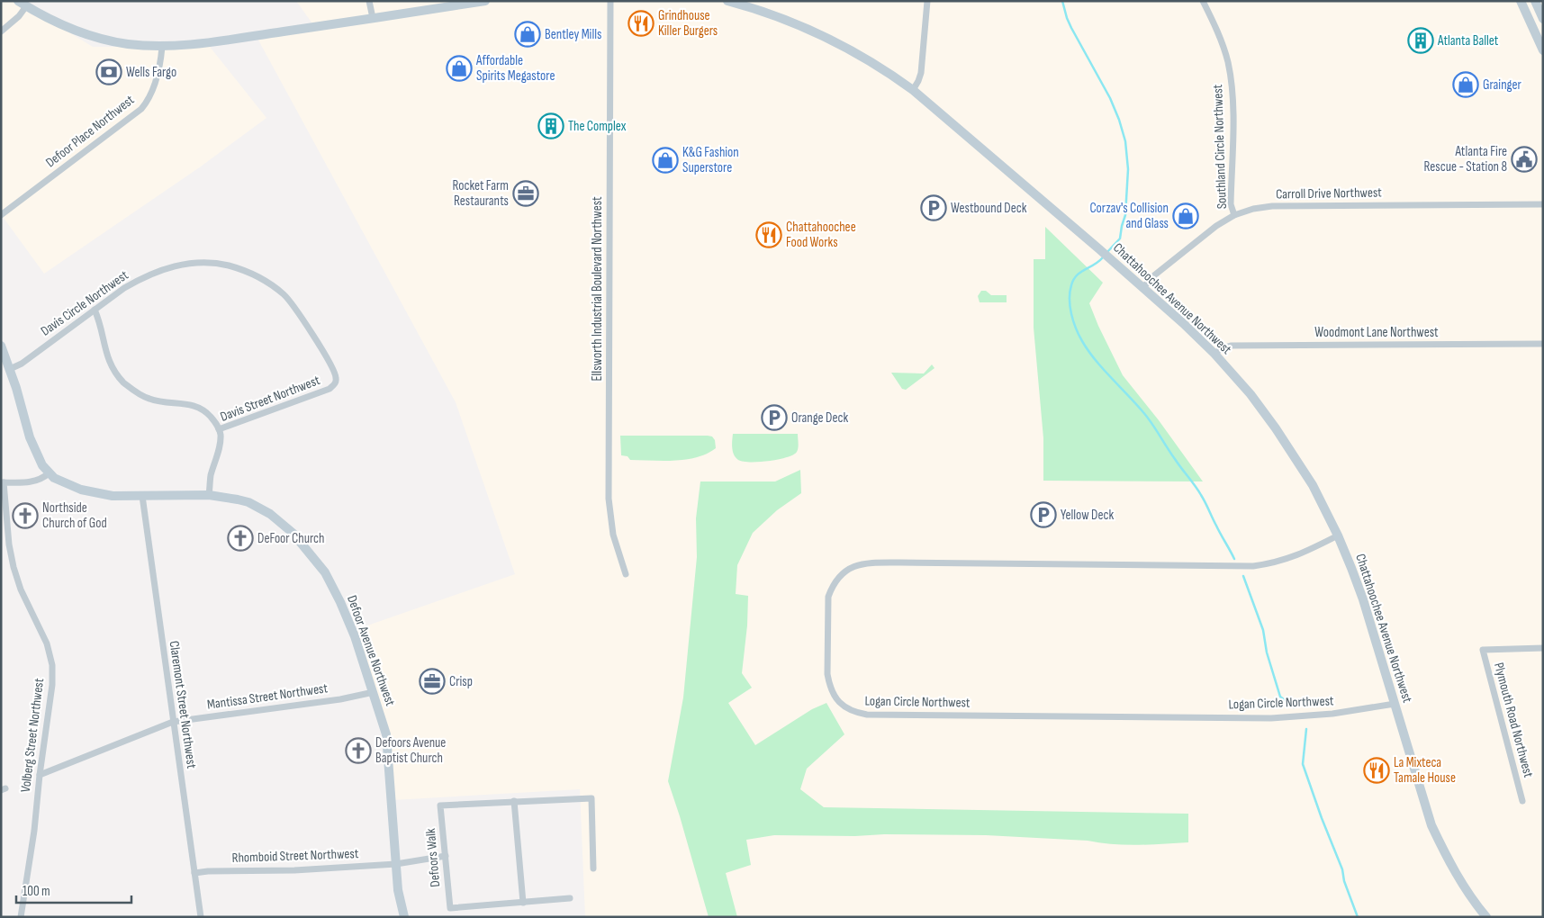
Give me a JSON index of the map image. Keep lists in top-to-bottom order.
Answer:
{
  "streets": {
    "street": [
      "Defoor Place Northwest",
      "Southland Circle Northwest",
      "Carroll Drive Northwest",
      "Ellsworth Industrial Boulevard Northwest",
      "Chattahoochee Avenue Northwest",
      "Davis Circle Northwest",
      "Woodmont Lane Northwest",
      "Davis Street Northwest",
      "Defoor Avenue Northwest",
      "Mantissa Street Northwest",
      "Logan Circle Northwest",
      "Claremont Street Northwest",
      "Plymouth Road Northwest",
      "Volberg Street Northwest",
      "Rhomboid Street Northwest",
      "Defoors Walk"
    ]
  },
  "crossings": [
    ["Southland Circle Northwest", "Carroll Drive Northwest"],
    ["Carroll Drive Northwest", "Chattahoochee Avenue Northwest"],
    ["Chattahoochee Avenue Northwest", "Woodmont Lane Northwest"],
    ["Chattahoochee Avenue Northwest", "Logan Circle Northwest"],
    ["Davis Circle Northwest", "Davis Street Northwest"],
    ["Davis Circle Northwest", "Defoor Avenue Northwest"],
    ["Davis Street Northwest", "Defoor Avenue Northwest"],
    ["Defoor Avenue Northwest", "Mantissa Street Northwest"],
    ["Defoor Avenue Northwest", "Claremont Street Northwest"],
    ["Defoor Avenue Northwest", "Rhomboid Street Northwest"],
    ["Mantissa Street Northwest", "Claremont Street Northwest"],
    ["Mantissa Street Northwest", "Volberg Street Northwest"],
    ["Claremont Street Northwest", "Rhomboid Street Northwest"],
    ["Rhomboid Street Northwest", "Defoors Walk"]
  ],
  "places": {
    "restaurant": ["Grindhouse Killer Burgers", "Chattahoochee Food Works", "La Mixteca Tamale House"],
    "shop": [
      "Bentley Mills",
      "Affordable Spirits Megastore",
      "Grainger",
      "K&G Fashion Superstore",
      "Corzav's Collision and Glass"
    ],
    "building": ["Atlanta Ballet", "The Complex"],
    "bank": ["Wells Fargo"],
    "public building": ["Atlanta Fire Rescue - Station 8"],
    "office": ["Rocket Farm Restaurants", "Crisp"],
    "parking": ["Westbound Deck", "Orange Deck", "Yellow Deck"],
    "church": ["Northside Church of God", "DeFoor Church", "Defoors Avenue Baptist Church"]
  },
  "scale_bar": "100 m"
}
